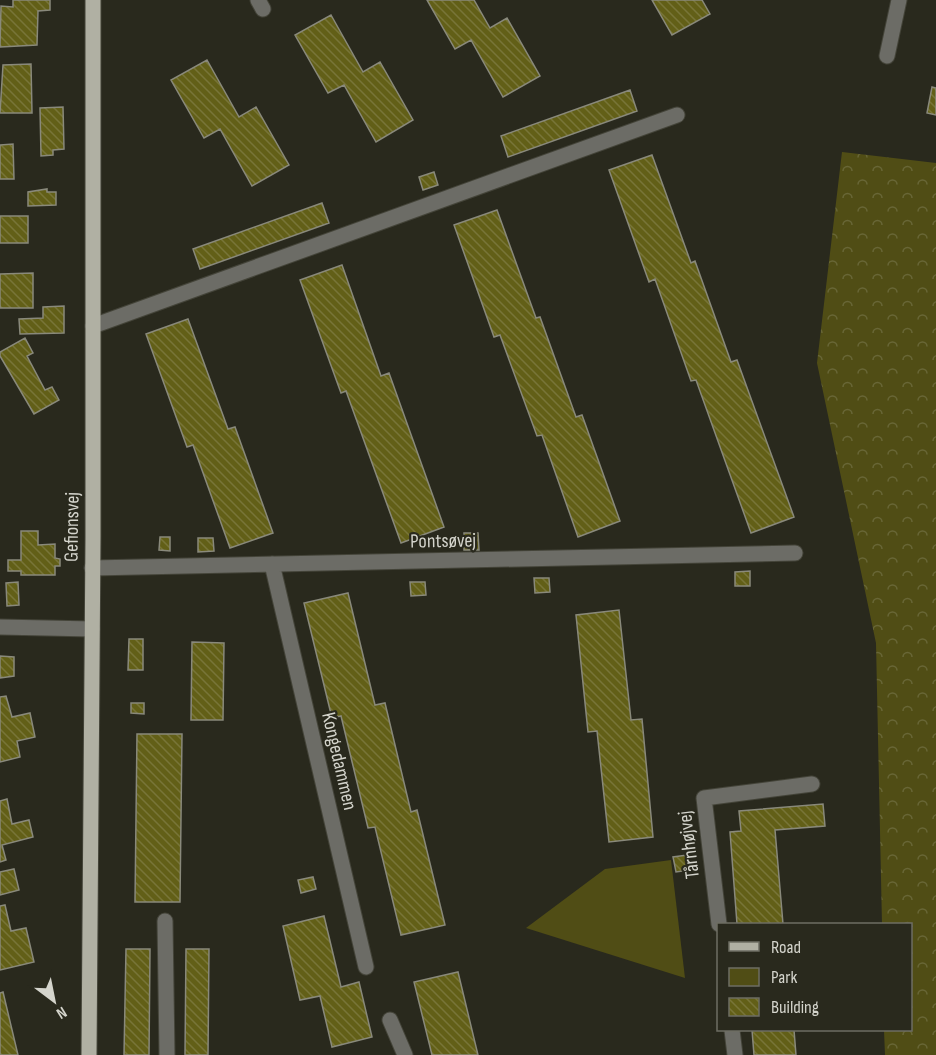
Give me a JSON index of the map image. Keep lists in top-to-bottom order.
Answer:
{
  "streets": {
    "main road": ["Gefionsvej"],
    "street": ["Pontsøvej", "Kongedammen", "Tårnhøjvej"]
  },
  "crossings": [
    ["Gefionsvej", "Pontsøvej"],
    ["Pontsøvej", "Kongedammen"]
  ],
  "legend": ["Road", "Park", "Building"],
  "north": "bottom right"
}
